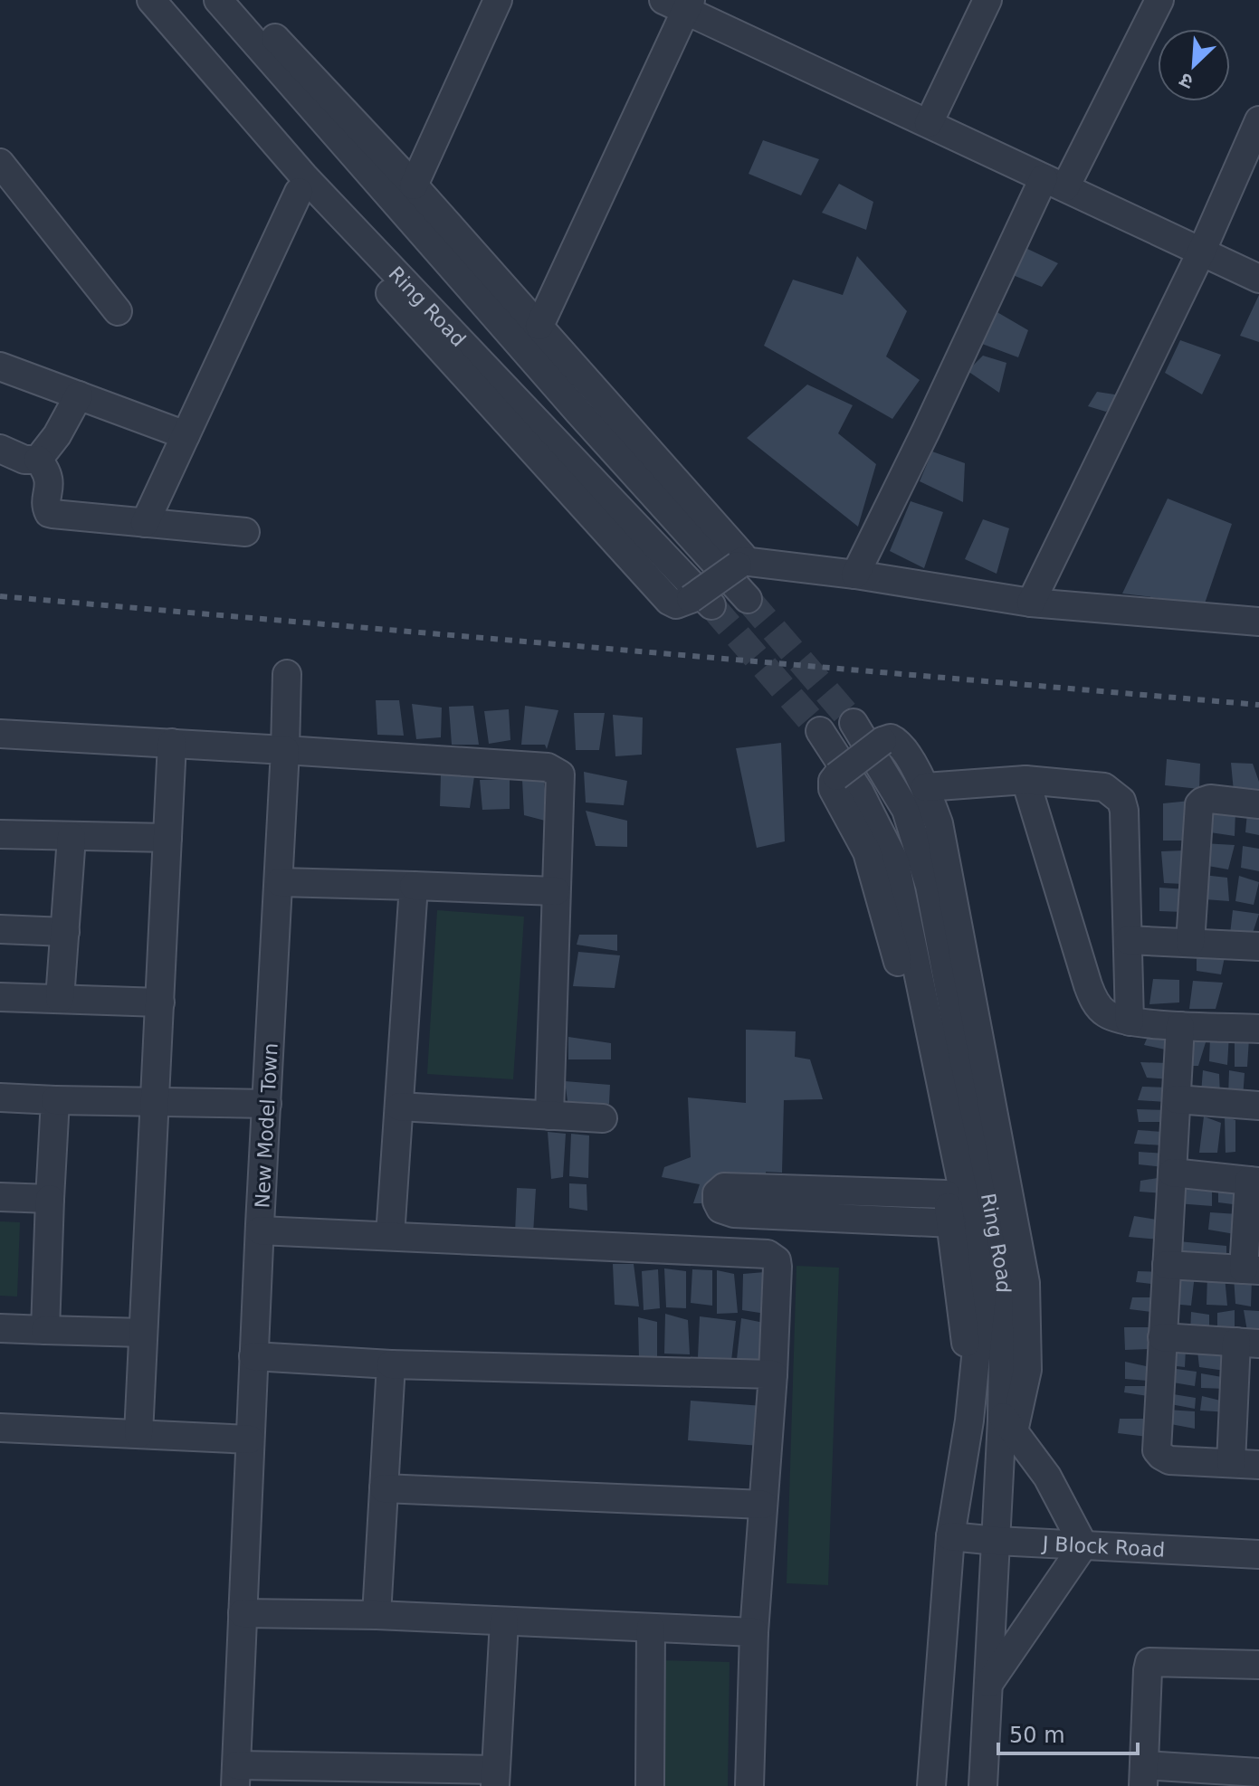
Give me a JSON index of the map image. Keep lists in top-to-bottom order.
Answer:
{
  "streets": {
    "street": ["Ring Road", "New Model Town", "J Block Road"]
  },
  "crossings": [
    ["Ring Road", "J Block Road"]
  ],
  "scale_bar": "50 m",
  "north": "bottom left"
}
